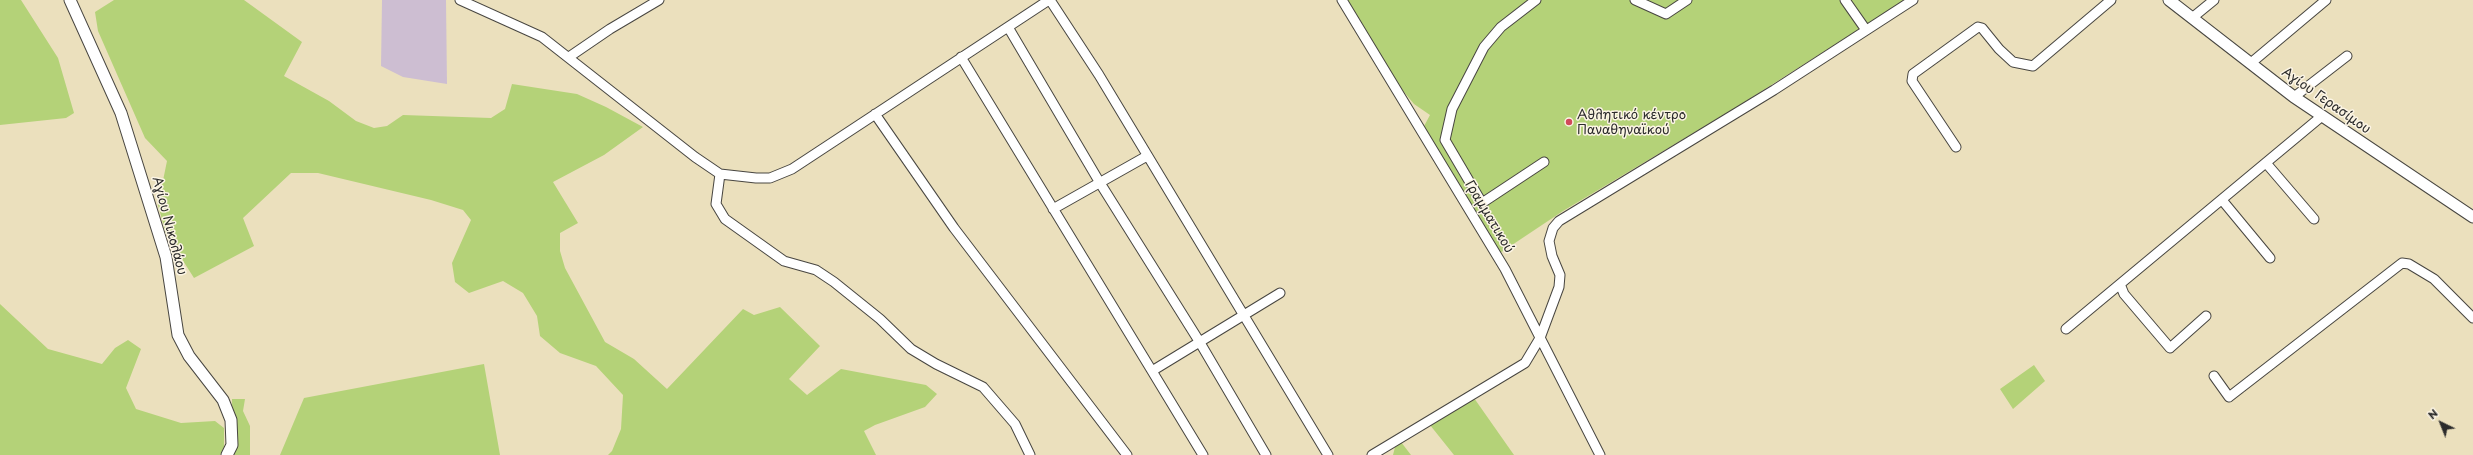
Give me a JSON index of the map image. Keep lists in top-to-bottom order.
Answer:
{
  "streets": {
    "street": ["Αγίου Γερασίμου", "Γραμματικού", "Αγίου Νικολάου"]
  },
  "places": ["Αθλητικό κέντρο Παναθηναϊκού"],
  "north": "top left"
}
